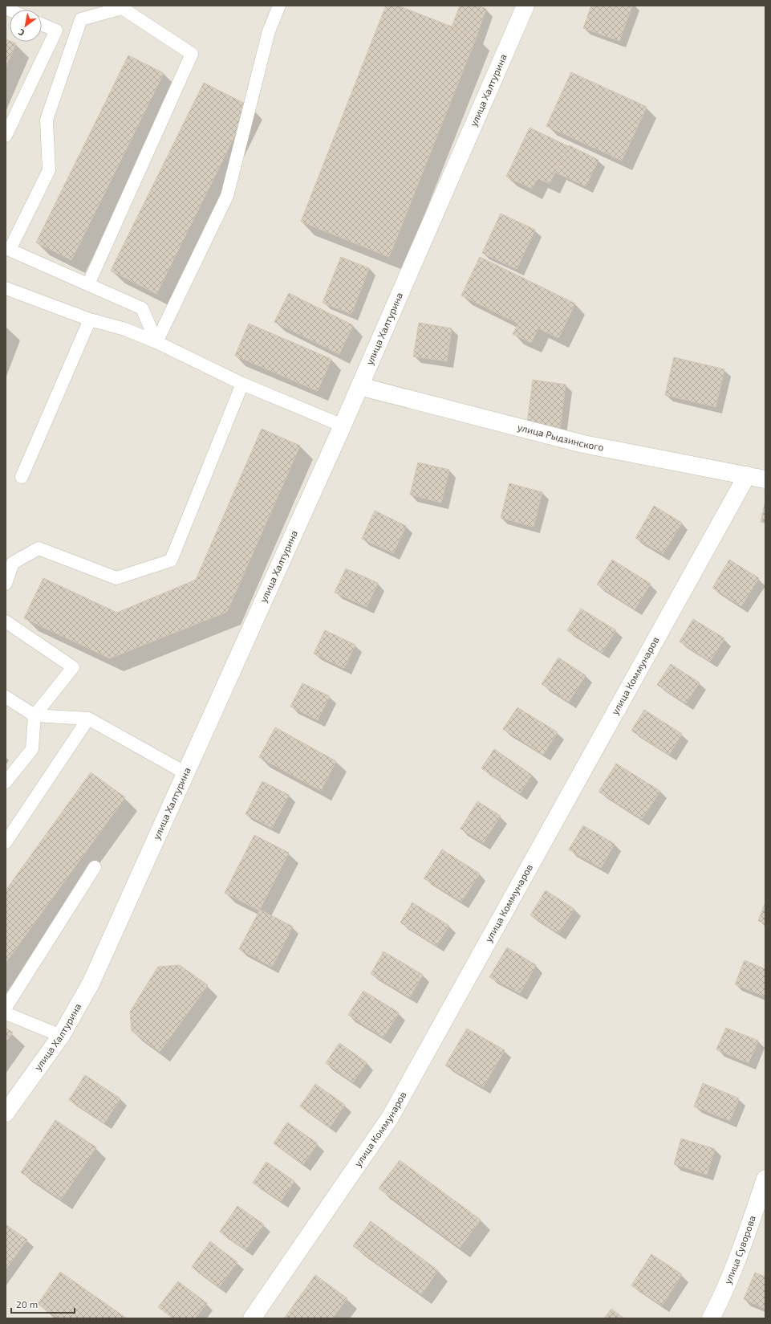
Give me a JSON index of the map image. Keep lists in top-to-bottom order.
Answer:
{
  "streets": {
    "street": [
      "улица Халтурина",
      "улица Рыдзинского",
      "улица Коммунаров",
      "улица Суворова"
    ]
  },
  "crossings": [
    ["улица Халтурина", "улица Рыдзинского"],
    ["улица Рыдзинского", "улица Коммунаров"]
  ],
  "scale_bar": "20 m",
  "north": "bottom left"
}
